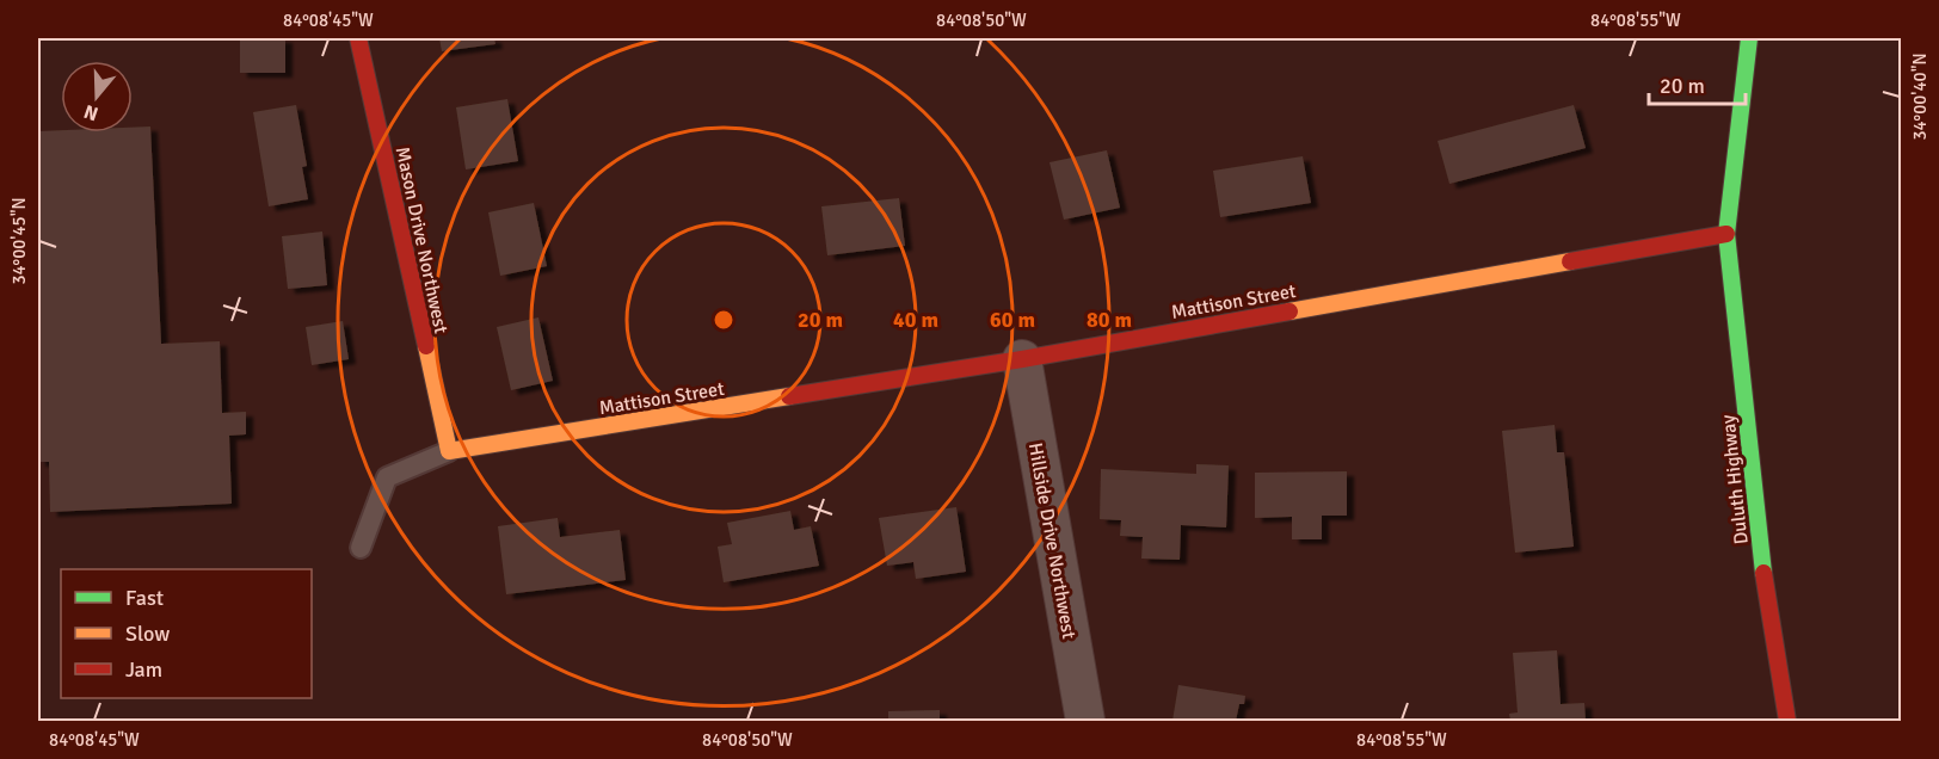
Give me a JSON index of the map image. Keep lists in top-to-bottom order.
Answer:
{
  "streets": {
    "street": [
      "Mason Drive Northwest",
      "Mattison Street",
      "Duluth Highway",
      "Hillside Drive Northwest"
    ]
  },
  "crossings": [
    ["Mason Drive Northwest", "Mattison Street"],
    ["Mattison Street", "Duluth Highway"],
    ["Mattison Street", "Hillside Drive Northwest"]
  ],
  "legend": ["Fast", "Slow", "Jam"],
  "scale_bar": "20 m",
  "north": "bottom",
  "coordinates": [
    "84°08'45\"W",
    "84°08'50\"W",
    "84°08'55\"W",
    "34°00'40\"N",
    "34°00'45\"N"
  ],
  "rings": [
    "20 m",
    "40 m",
    "60 m",
    "80 m"
  ]
}
